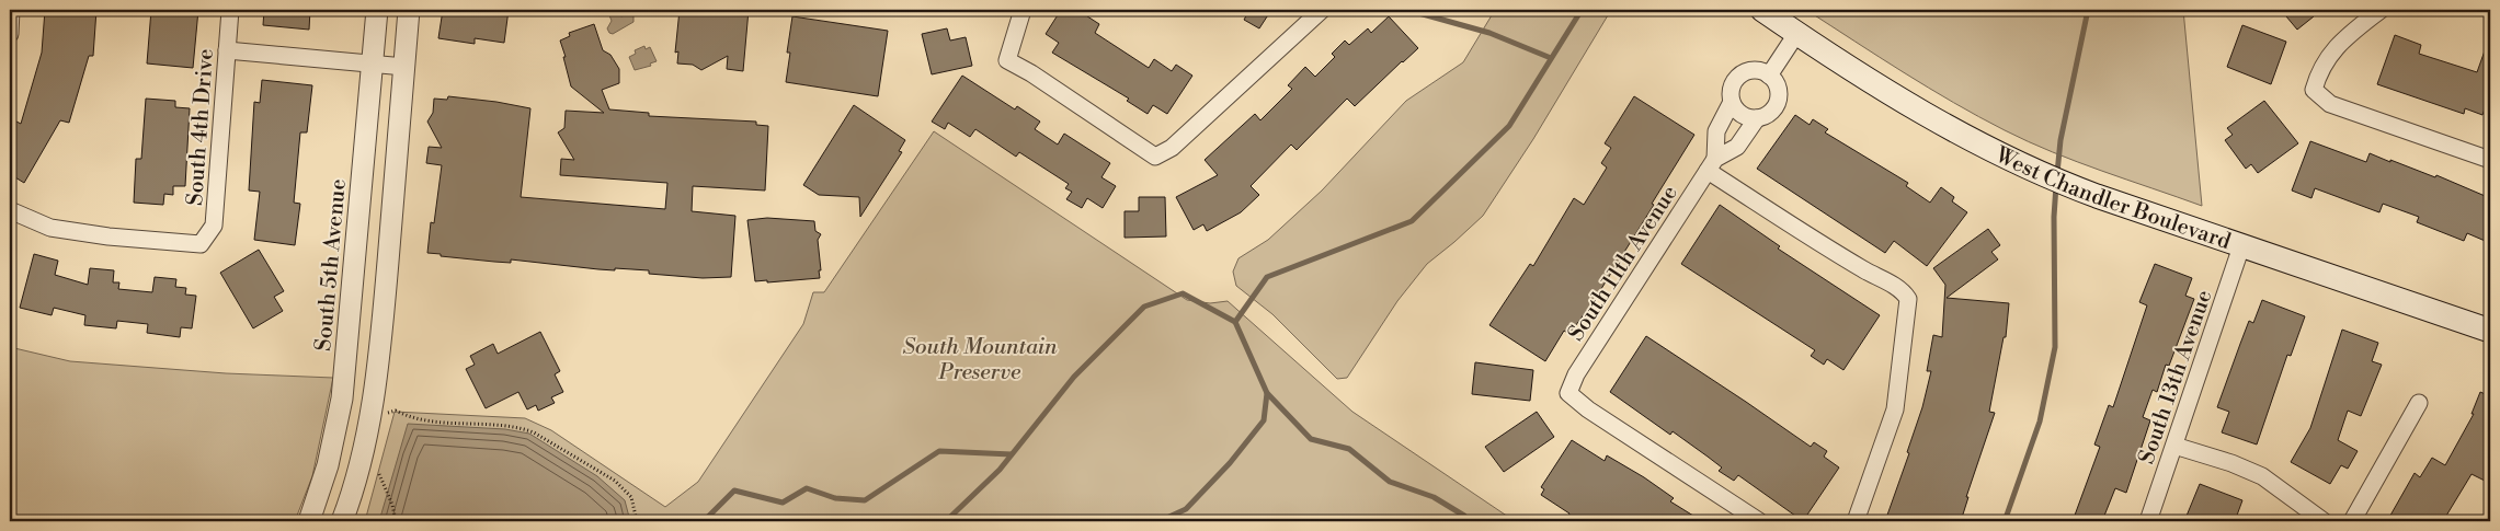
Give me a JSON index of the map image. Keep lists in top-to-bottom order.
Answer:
{
  "streets": {
    "main road": ["West Chandler Boulevard"],
    "street": [
      "South 4th Drive",
      "South 11th Avenue",
      "South 5th Avenue",
      "South 13th Avenue"
    ]
  },
  "crossings": [
    ["West Chandler Boulevard", "South 13th Avenue"]
  ],
  "parks": ["South Mountain Preserve"]
}
